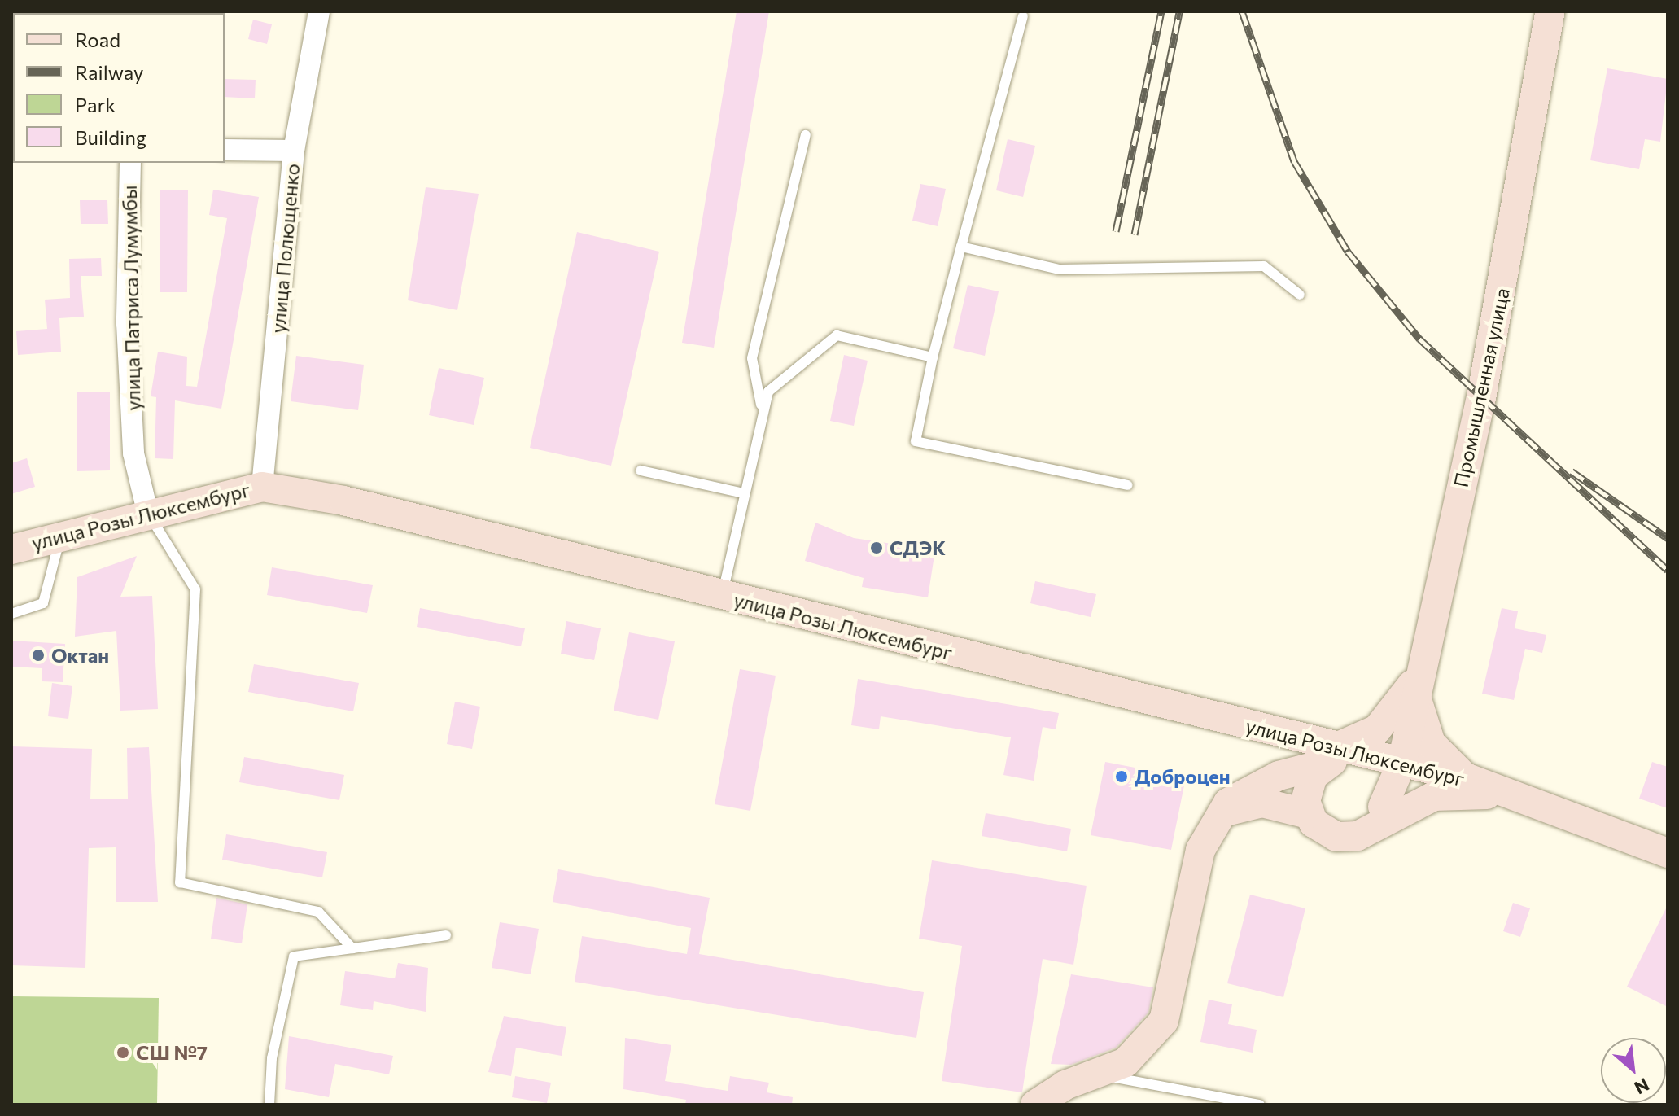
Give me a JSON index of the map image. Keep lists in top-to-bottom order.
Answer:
{
  "streets": {
    "main road": ["Промышленная улица", "улица Розы Люксембург"],
    "street": ["улица Полющенко", "улица Патриса Лумумбы"]
  },
  "crossings": [
    ["улица Полющенко", "улица Розы Люксембург"],
    ["улица Патриса Лумумбы", "улица Розы Люксембург"],
    ["Промышленная улица", "улица Розы Люксембург"]
  ],
  "places": [
    "СДЭК",
    "Октан",
    "Доброцен",
    "СШ №7"
  ],
  "legend": [
    "Road",
    "Railway",
    "Park",
    "Building"
  ],
  "north": "bottom right"
}
